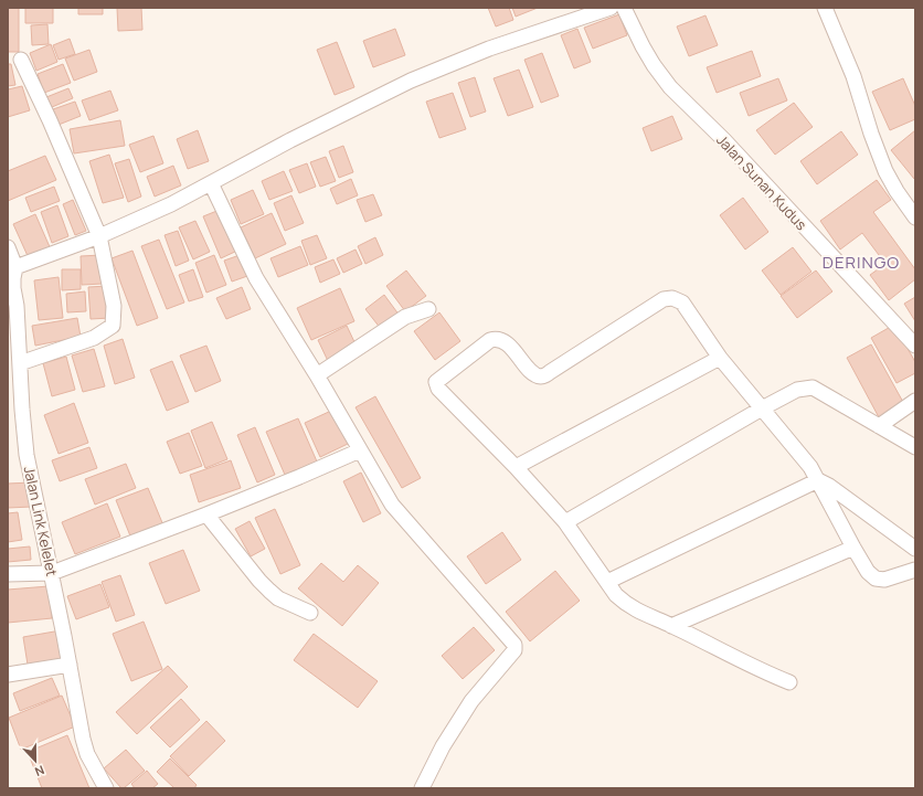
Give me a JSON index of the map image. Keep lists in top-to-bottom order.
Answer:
{
  "streets": {
    "street": ["Jalan Sunan Kudus", "Jalan Link Kelelet"]
  },
  "districts": ["DERINGO"],
  "north": "bottom"
}
